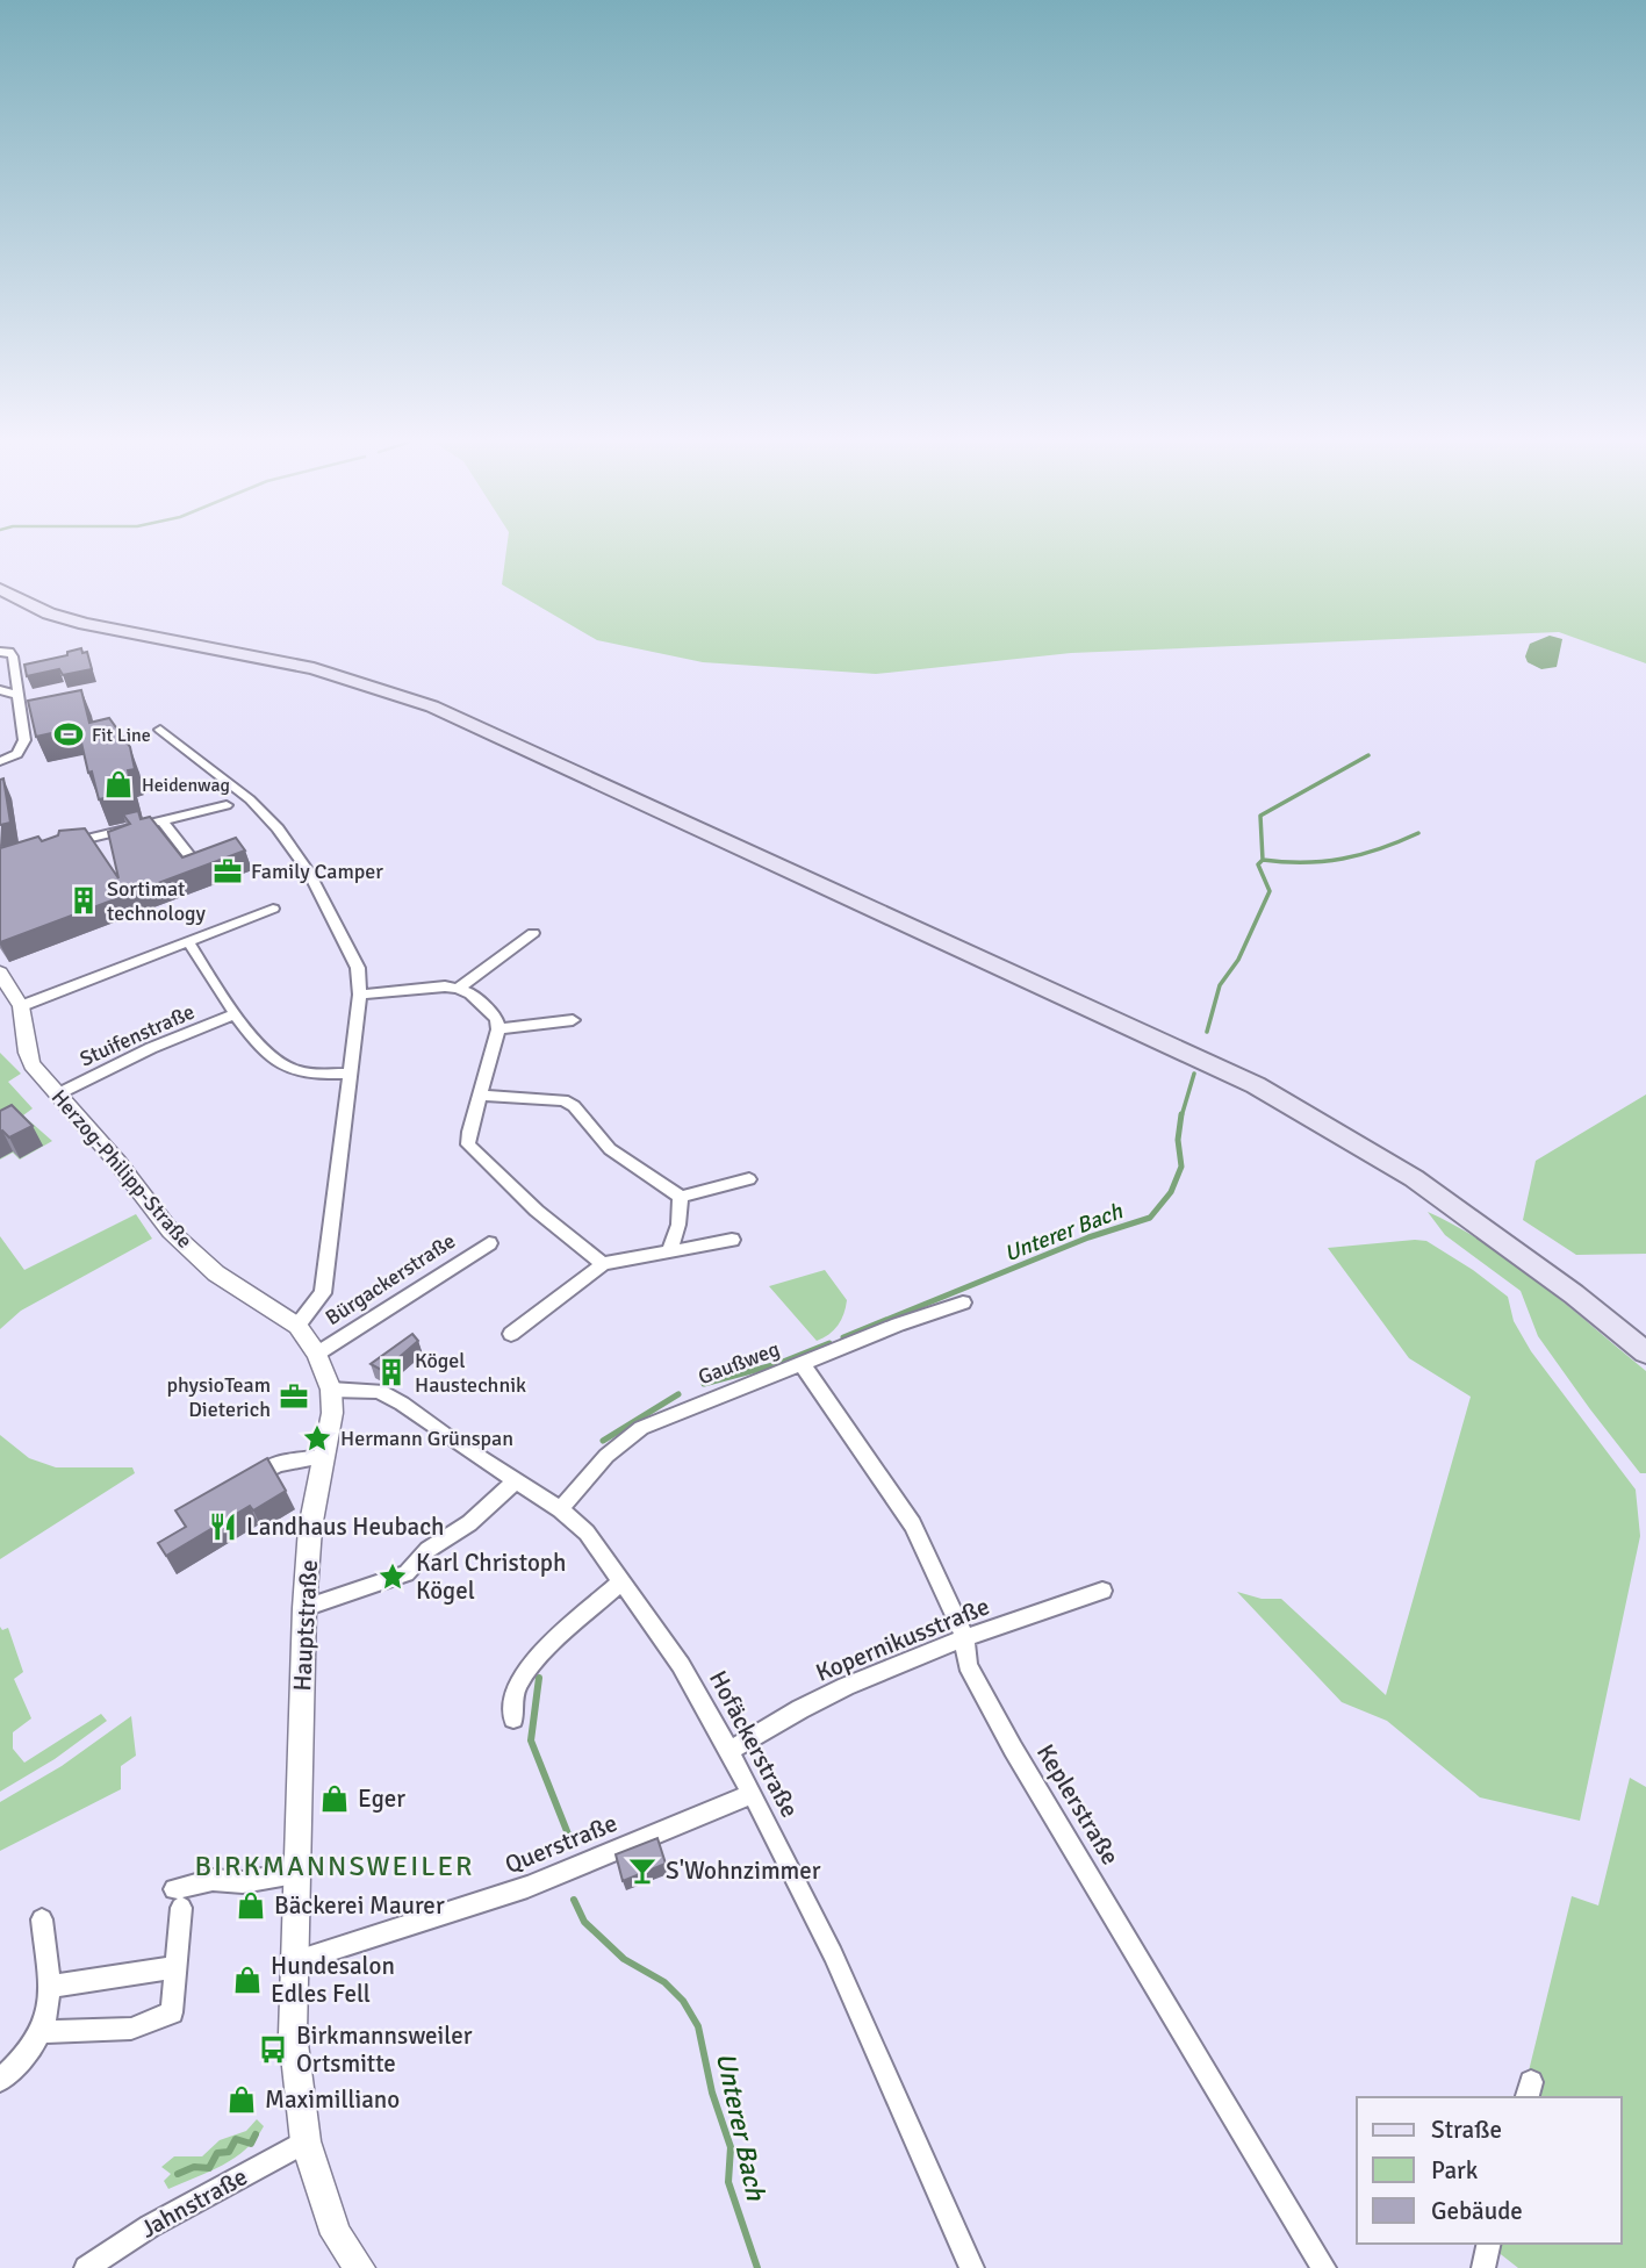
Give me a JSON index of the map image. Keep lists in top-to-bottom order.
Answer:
{
  "streets": {
    "street": [
      "Stuifenstraße",
      "Herzog-Philipp-Straße",
      "Bürgackerstraße",
      "Gaußweg",
      "Hauptstraße",
      "Kopernikusstraße",
      "Hofäckerstraße",
      "Keplerstraße",
      "Querstraße",
      "Jahnstraße"
    ]
  },
  "crossings": [
    ["Stuifenstraße", "Herzog-Philipp-Straße"],
    ["Herzog-Philipp-Straße", "Hauptstraße"],
    ["Bürgackerstraße", "Hauptstraße"],
    ["Gaußweg", "Hofäckerstraße"],
    ["Gaußweg", "Keplerstraße"],
    ["Hauptstraße", "Hofäckerstraße"],
    ["Hauptstraße", "Querstraße"],
    ["Hauptstraße", "Jahnstraße"],
    ["Kopernikusstraße", "Hofäckerstraße"],
    ["Kopernikusstraße", "Keplerstraße"],
    ["Hofäckerstraße", "Querstraße"]
  ],
  "districts": ["BIRKMANNSWEILER"],
  "water": ["Unterer Bach"],
  "places": {
    "sports": ["Fit Line"],
    "shop": [
      "Heidenwag",
      "Eger",
      "Bäckerei Maurer",
      "Hundesalon Edles Fell",
      "Maximilliano"
    ],
    "office": ["Family Camper", "physioTeam Dieterich"],
    "building": ["Sortimat technology", "Kögel Haustechnik"],
    "place": ["Hermann Grünspan", "Karl Christoph Kögel"],
    "restaurant": ["Landhaus Heubach"],
    "bar": ["S'Wohnzimmer"],
    "bus stop": ["Birkmannsweiler Ortsmitte"]
  },
  "legend": ["Straße", "Park", "Gebäude"]
}
